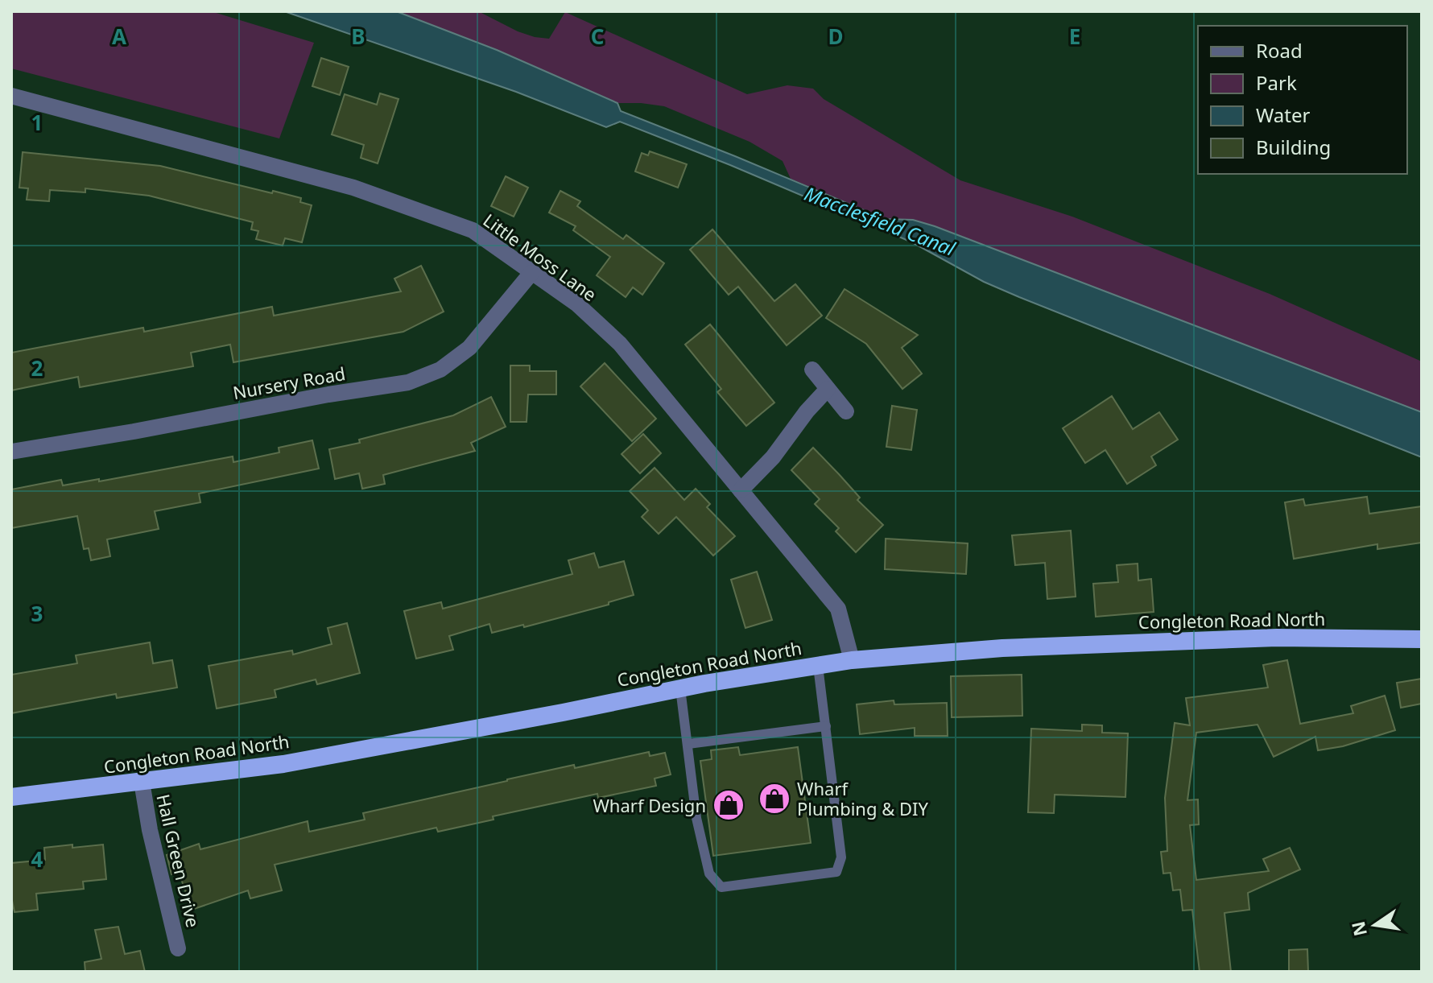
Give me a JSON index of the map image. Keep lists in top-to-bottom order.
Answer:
{
  "streets": {
    "highway": ["Congleton Road North"],
    "street": ["Little Moss Lane", "Nursery Road", "Hall Green Drive"]
  },
  "crossings": [
    ["Little Moss Lane", "Nursery Road"],
    ["Little Moss Lane", "Congleton Road North"],
    ["Congleton Road North", "Hall Green Drive"]
  ],
  "water": ["Macclesfield Canal"],
  "places": {
    "shop": ["Wharf Plumbing & DIY", "Wharf Design"]
  },
  "legend": [
    "Road",
    "Park",
    "Water",
    "Building"
  ],
  "north": "left",
  "grid": {
    "columns": [
      "A",
      "B",
      "C",
      "D",
      "E"
    ],
    "rows": [
      "1",
      "2",
      "3",
      "4"
    ]
  }
}
